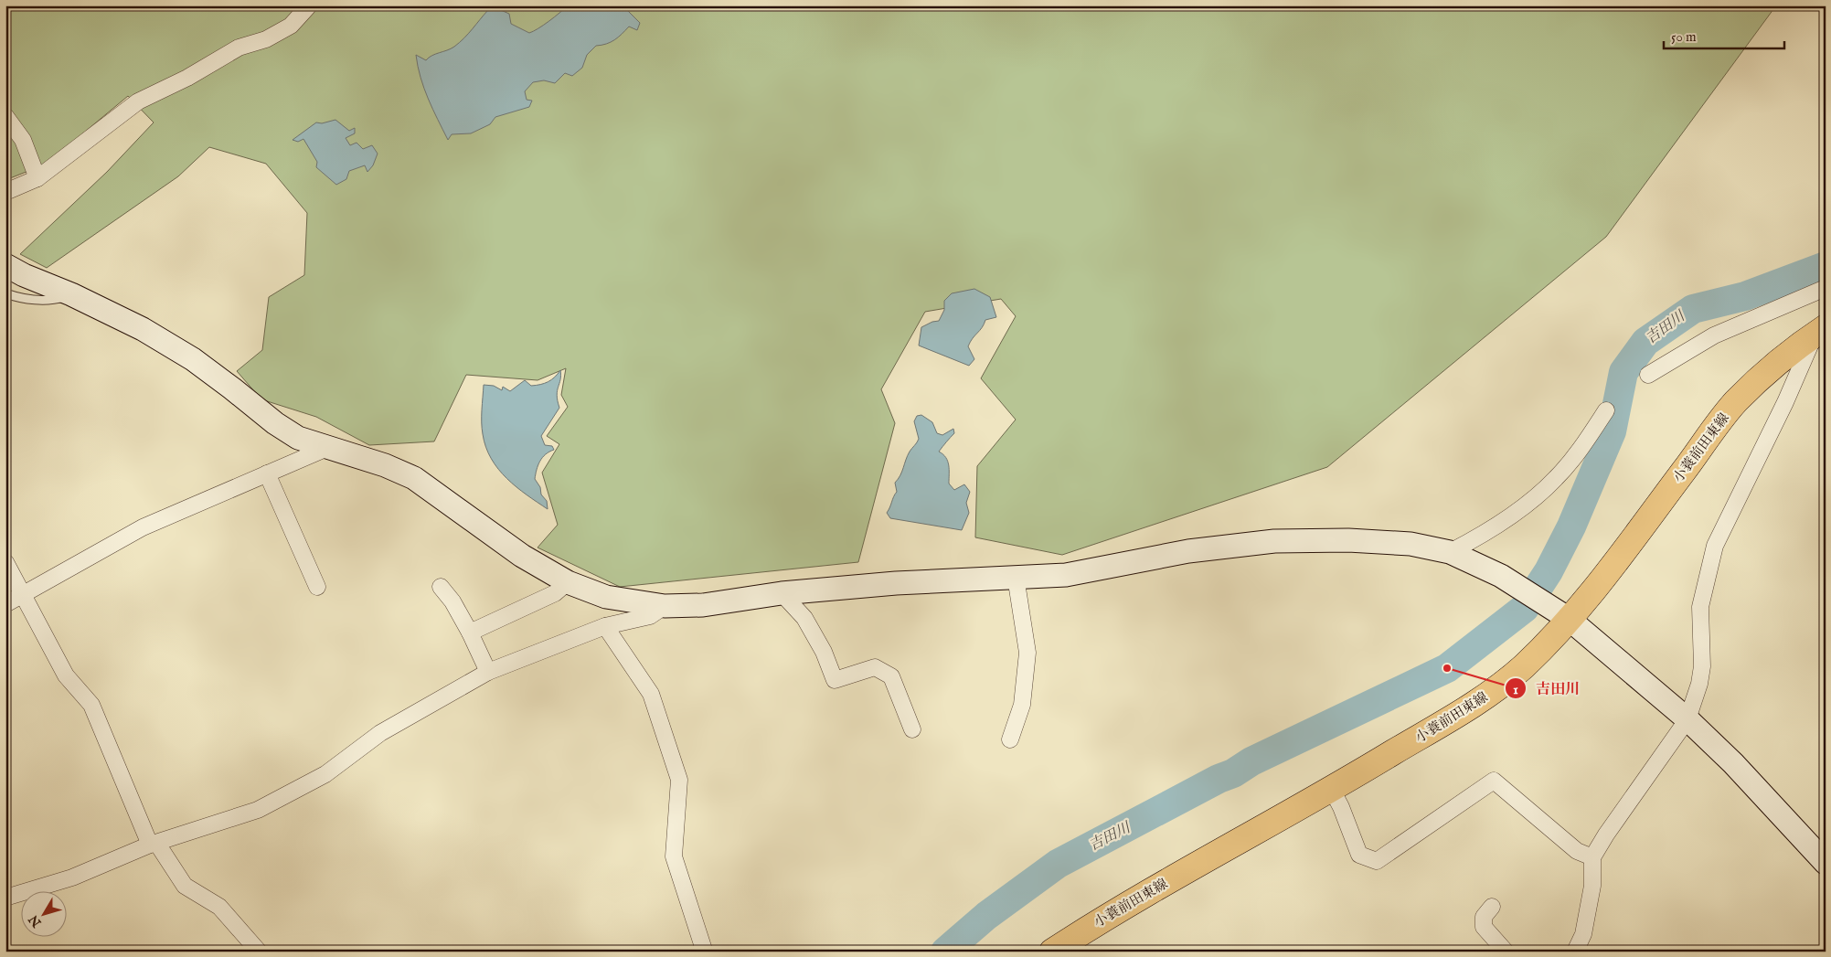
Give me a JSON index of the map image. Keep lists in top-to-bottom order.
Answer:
{
  "streets": {
    "main road": ["小蓑前田東線"]
  },
  "water": ["吉田川"],
  "places": ["吉田川"],
  "scale_bar": "50 m",
  "north": "bottom left"
}
